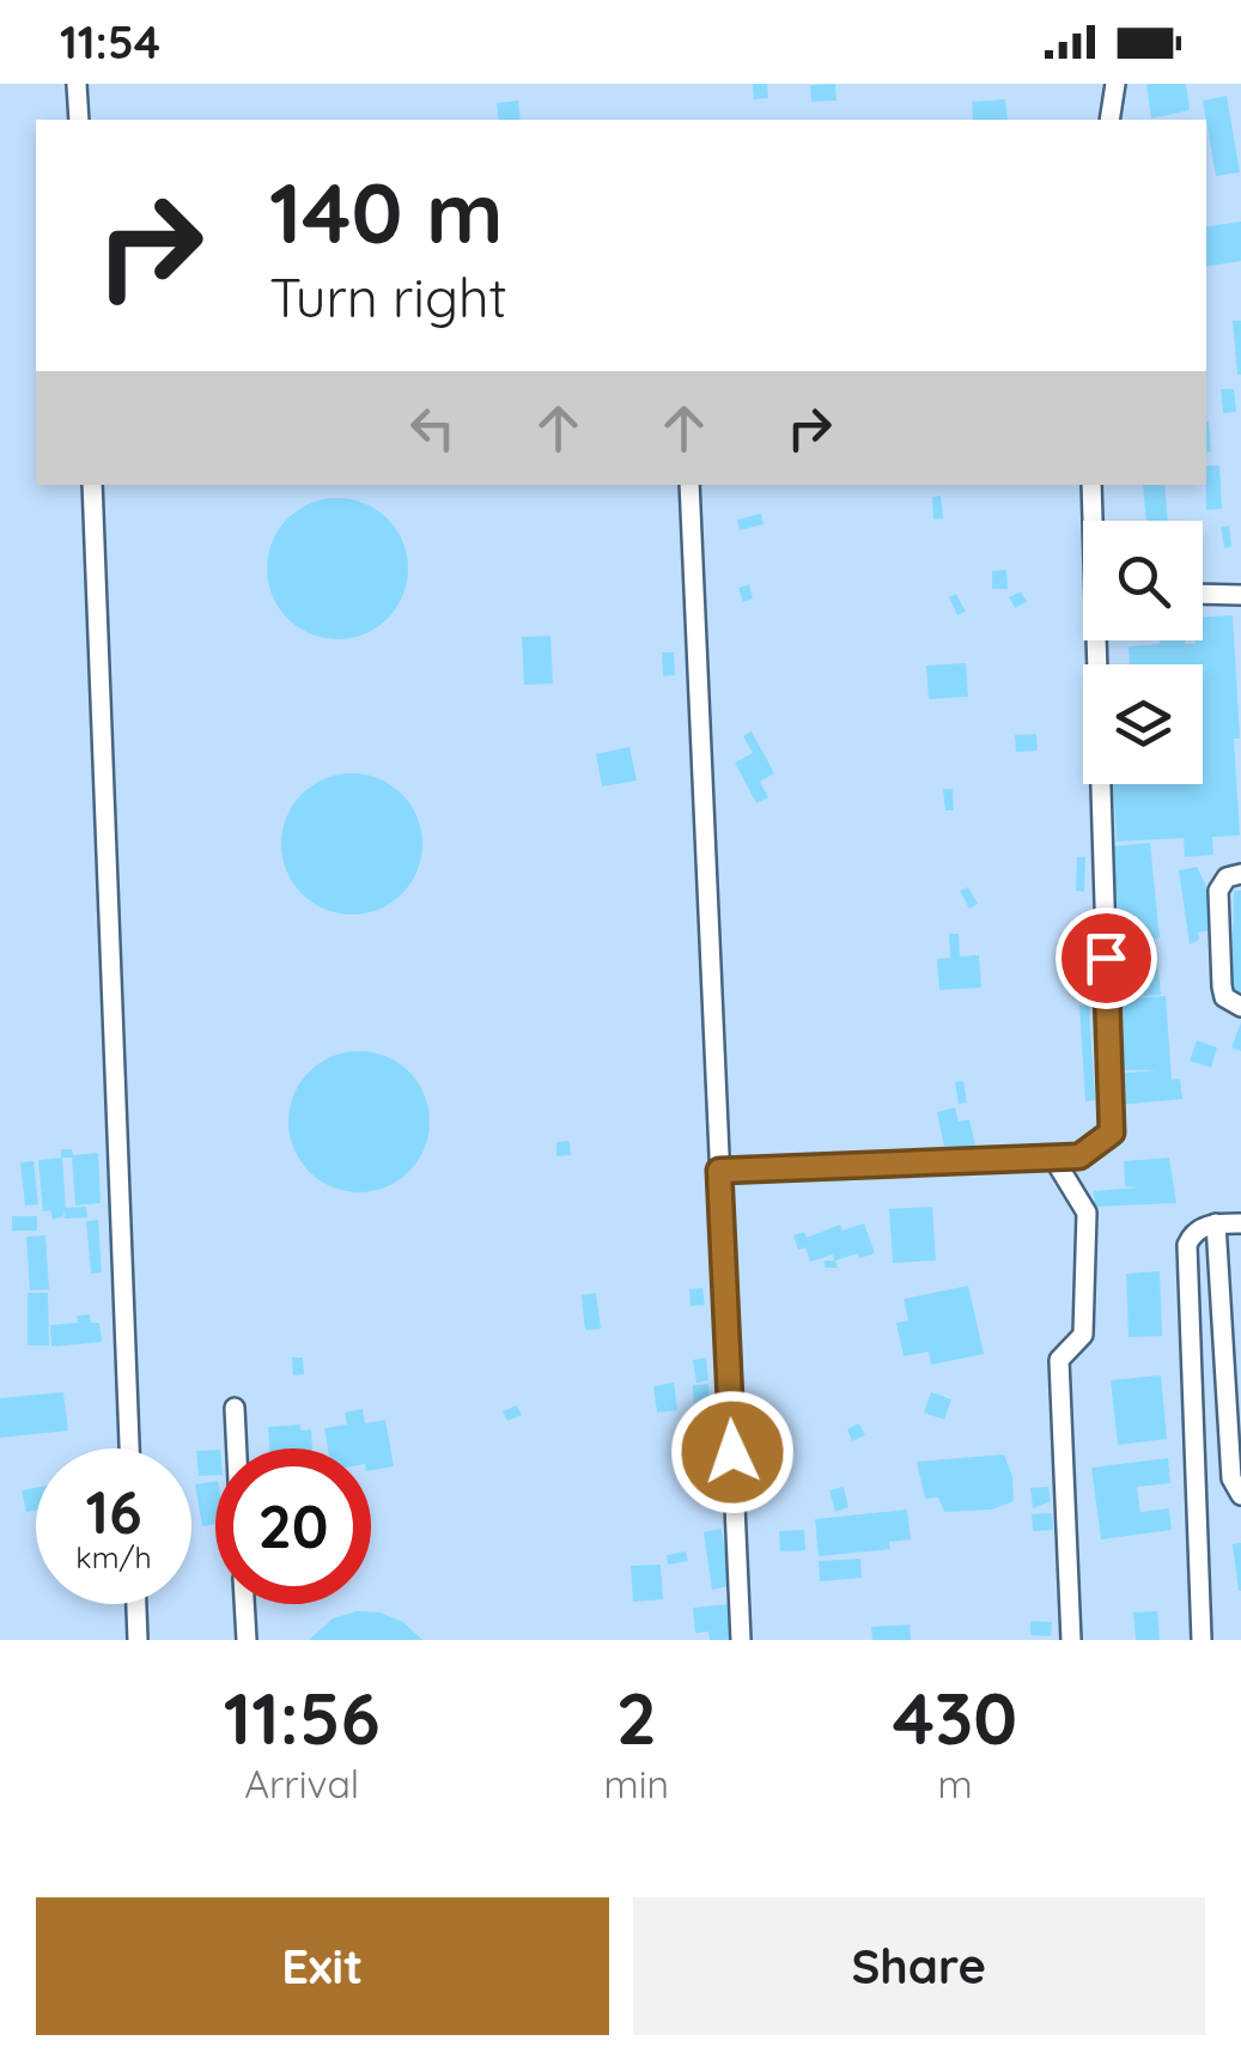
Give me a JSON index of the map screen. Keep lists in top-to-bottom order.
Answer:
{
  "page": {
    "status": "11:54",
    "turn": ["140 m", "Turn right"],
    "speed": "16 km/h",
    "limit": "20",
    "eta": [
      "11:56",
      "Arrival",
      "2",
      "min",
      "430",
      "m"
    ],
    "buttons": ["Exit", "Share"]
  }
}
